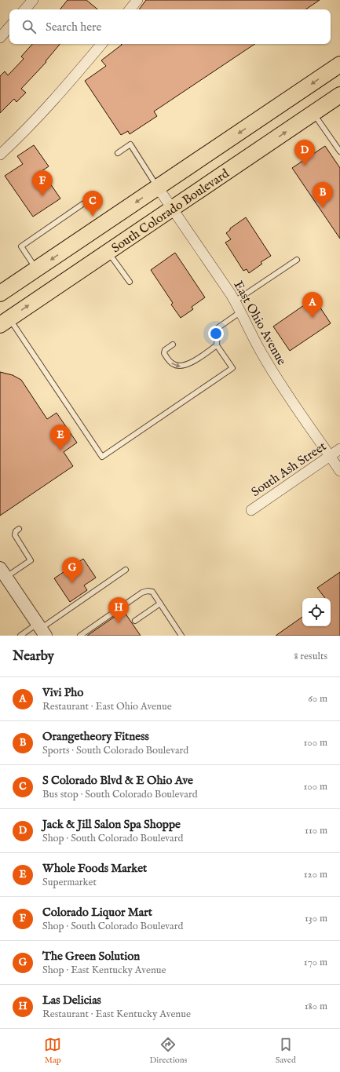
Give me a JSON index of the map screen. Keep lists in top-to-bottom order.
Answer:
{
  "streets": {
    "main road": ["South Colorado Boulevard"],
    "street": ["East Ohio Avenue", "South Ash Street"]
  },
  "crossings": [
    ["South Colorado Boulevard", "East Ohio Avenue"],
    ["East Ohio Avenue", "South Ash Street"]
  ],
  "page": {
    "search": "Search here",
    "pins": [
      "D",
      "F",
      "B",
      "C",
      "A",
      "E",
      "G",
      "H"
    ],
    "heading": ["Nearby", "8 results"],
    "list": [
      {
        "mark": "A",
        "name": "Vivi Pho",
        "note": "Restaurant · East Ohio Avenue",
        "value": "60 m"
      },
      {
        "mark": "B",
        "name": "Orangetheory Fitness",
        "note": "Sports · South Colorado Boulevard",
        "value": "100 m"
      },
      {
        "mark": "C",
        "name": "S Colorado Blvd & E Ohio Ave",
        "note": "Bus stop · South Colorado Boulevard",
        "value": "100 m"
      },
      {
        "mark": "D",
        "name": "Jack & Jill Salon Spa Shoppe",
        "note": "Shop · South Colorado Boulevard",
        "value": "110 m"
      },
      {
        "mark": "E",
        "name": "Whole Foods Market",
        "note": "Supermarket",
        "value": "120 m"
      },
      {
        "mark": "F",
        "name": "Colorado Liquor Mart",
        "note": "Shop · South Colorado Boulevard",
        "value": "130 m"
      },
      {
        "mark": "G",
        "name": "The Green Solution",
        "note": "Shop · East Kentucky Avenue",
        "value": "170 m"
      },
      {
        "mark": "H",
        "name": "Las Delicias",
        "note": "Restaurant · East Kentucky Avenue",
        "value": "180 m"
      }
    ],
    "nav": ["Map", "Directions", "Saved"]
  }
}
